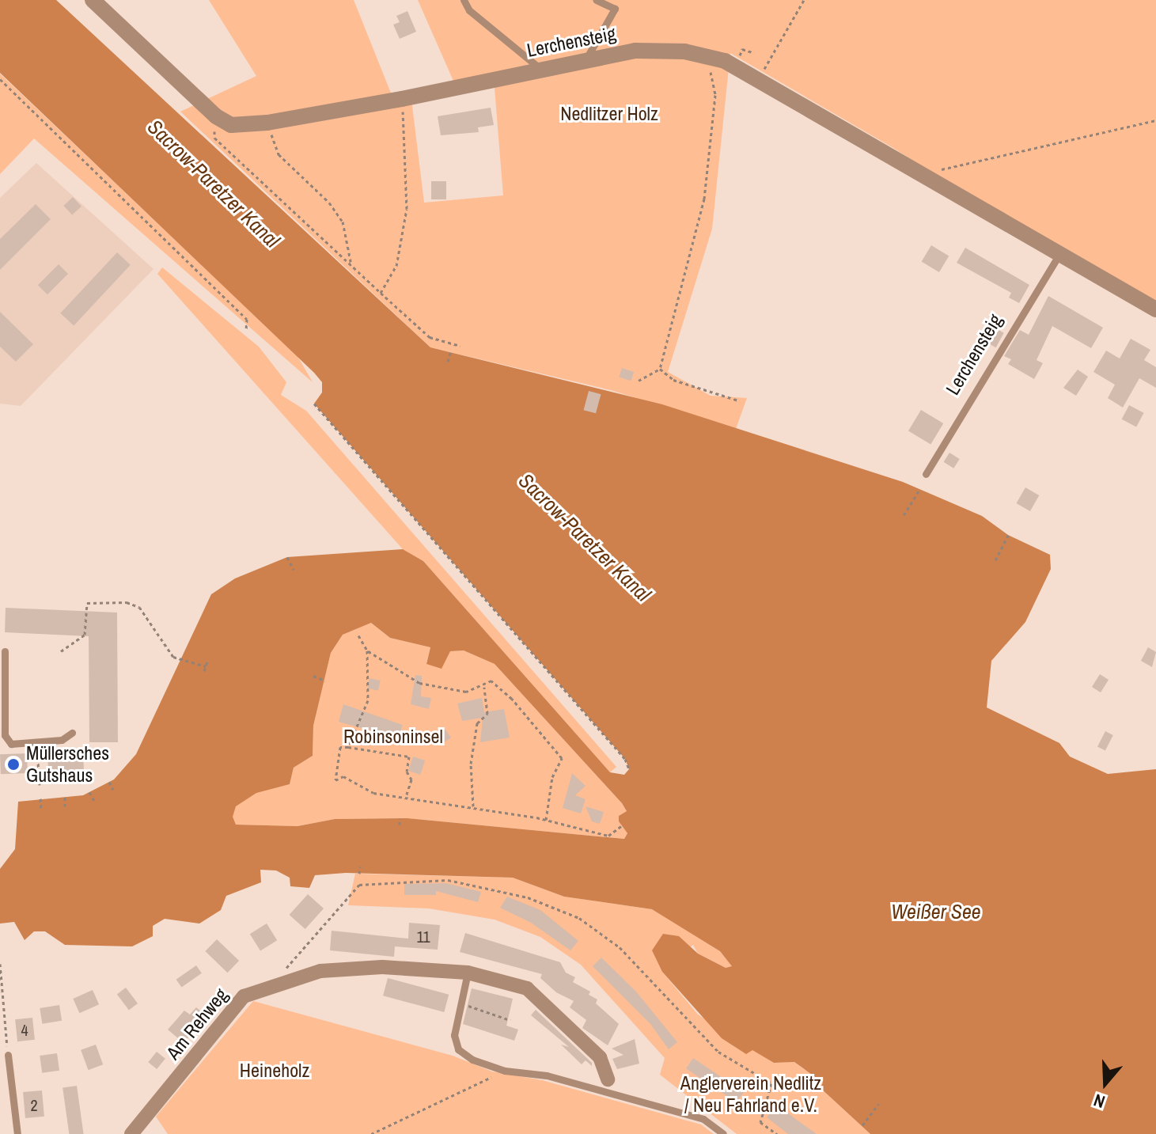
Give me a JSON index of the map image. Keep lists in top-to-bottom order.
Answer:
{
  "streets": {
    "street": ["Lerchensteig", "Am Rehweg"]
  },
  "water": ["Sacrow-Paretzer Kanal", "Weißer See"],
  "parks": [
    "Nedlitzer Holz",
    "Robinsoninsel",
    "Heineholz",
    "Anglerverein Nedlitz / Neu Fahrland e.V."
  ],
  "places": ["Müllersches Gutshaus"],
  "house_numbers": ["11", "4", "2"],
  "north": "bottom"
}
